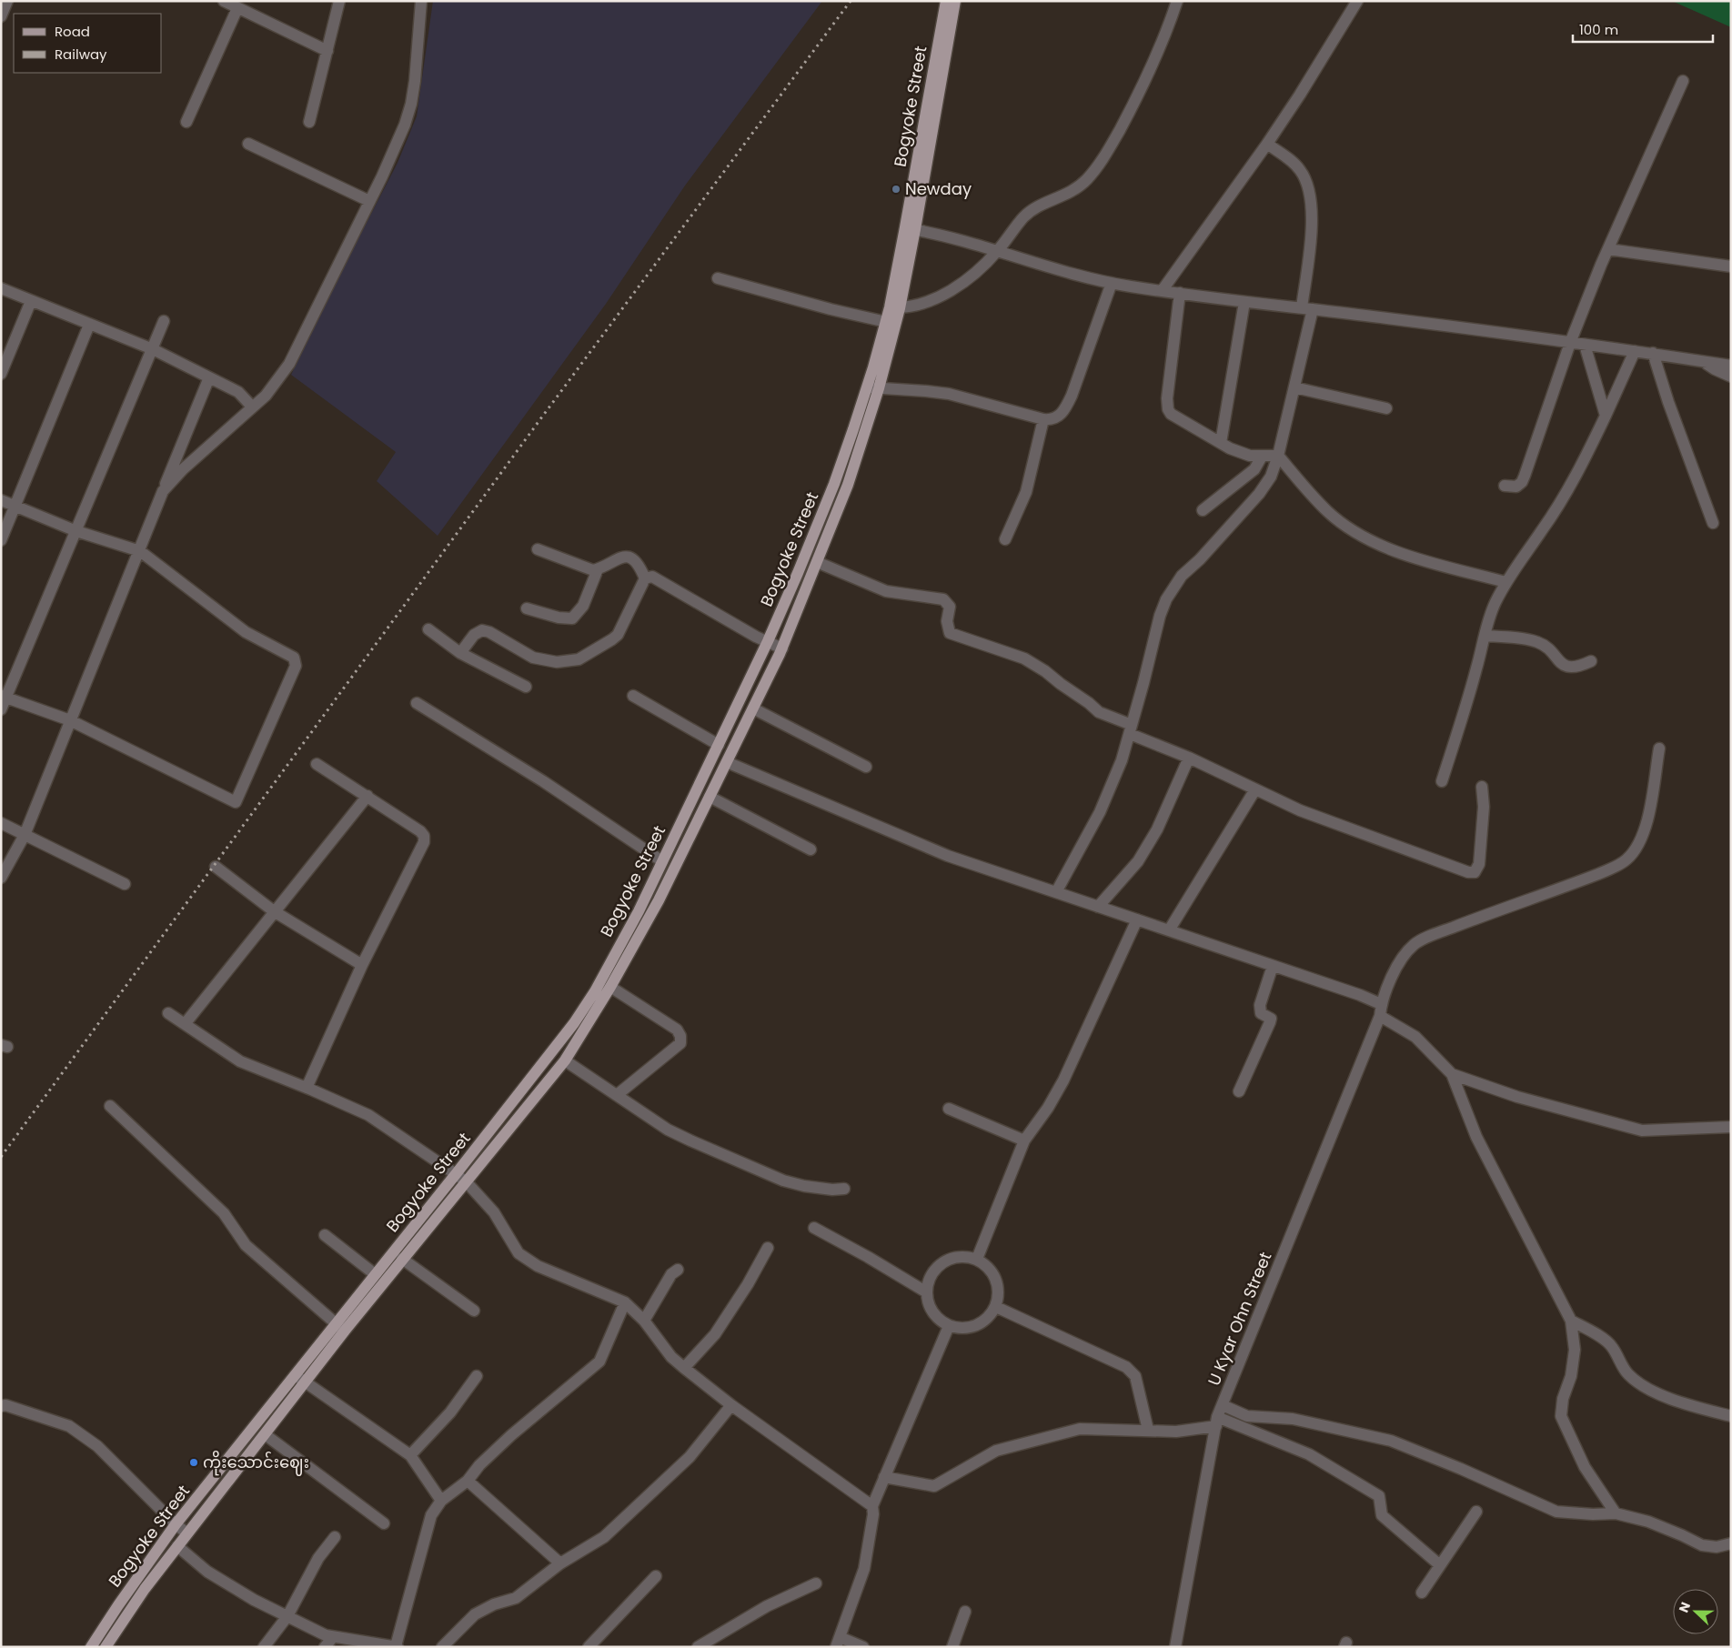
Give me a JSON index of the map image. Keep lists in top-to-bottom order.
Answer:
{
  "streets": {
    "main road": ["Bogyoke Street"],
    "street": ["U Kyar Ohn Street"]
  },
  "places": ["Newday", "ကိုးသောင်းဈေး"],
  "legend": ["Road", "Railway"],
  "scale_bar": "100 m",
  "north": "left"
}
